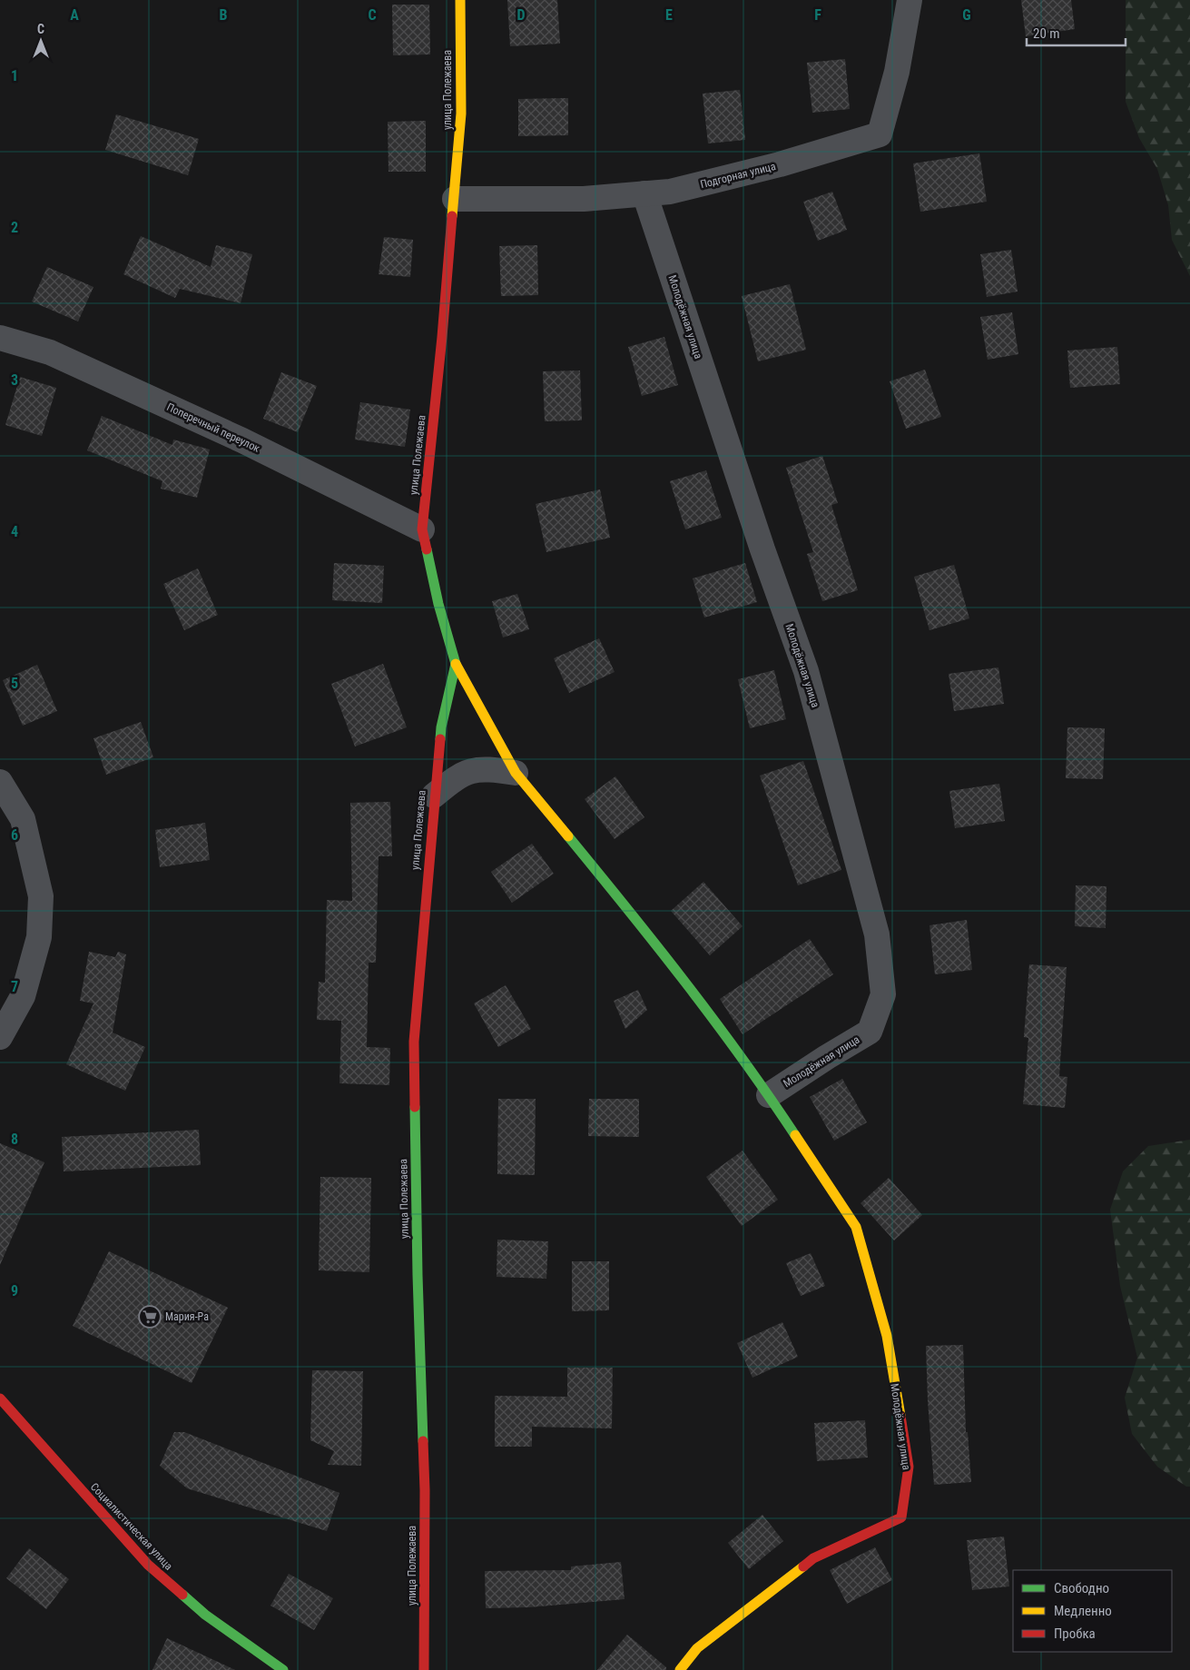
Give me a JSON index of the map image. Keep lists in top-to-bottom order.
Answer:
{
  "streets": {
    "street": [
      "улица Полежаева",
      "Подгорная улица",
      "Молодёжная улица",
      "Поперечный переулок",
      "Социалистическая улица"
    ]
  },
  "crossings": [
    ["улица Полежаева", "Подгорная улица"],
    ["улица Полежаева", "Молодёжная улица"],
    ["улица Полежаева", "Поперечный переулок"],
    ["Подгорная улица", "Молодёжная улица"]
  ],
  "places": {
    "supermarket": ["Мария-Ра"]
  },
  "legend": ["Свободно", "Медленно", "Пробка"],
  "scale_bar": "20 m",
  "north": "top",
  "grid": {
    "columns": [
      "A",
      "B",
      "C",
      "D",
      "E",
      "F",
      "G"
    ],
    "rows": [
      "1",
      "2",
      "3",
      "4",
      "5",
      "6",
      "7",
      "8",
      "9"
    ]
  }
}
